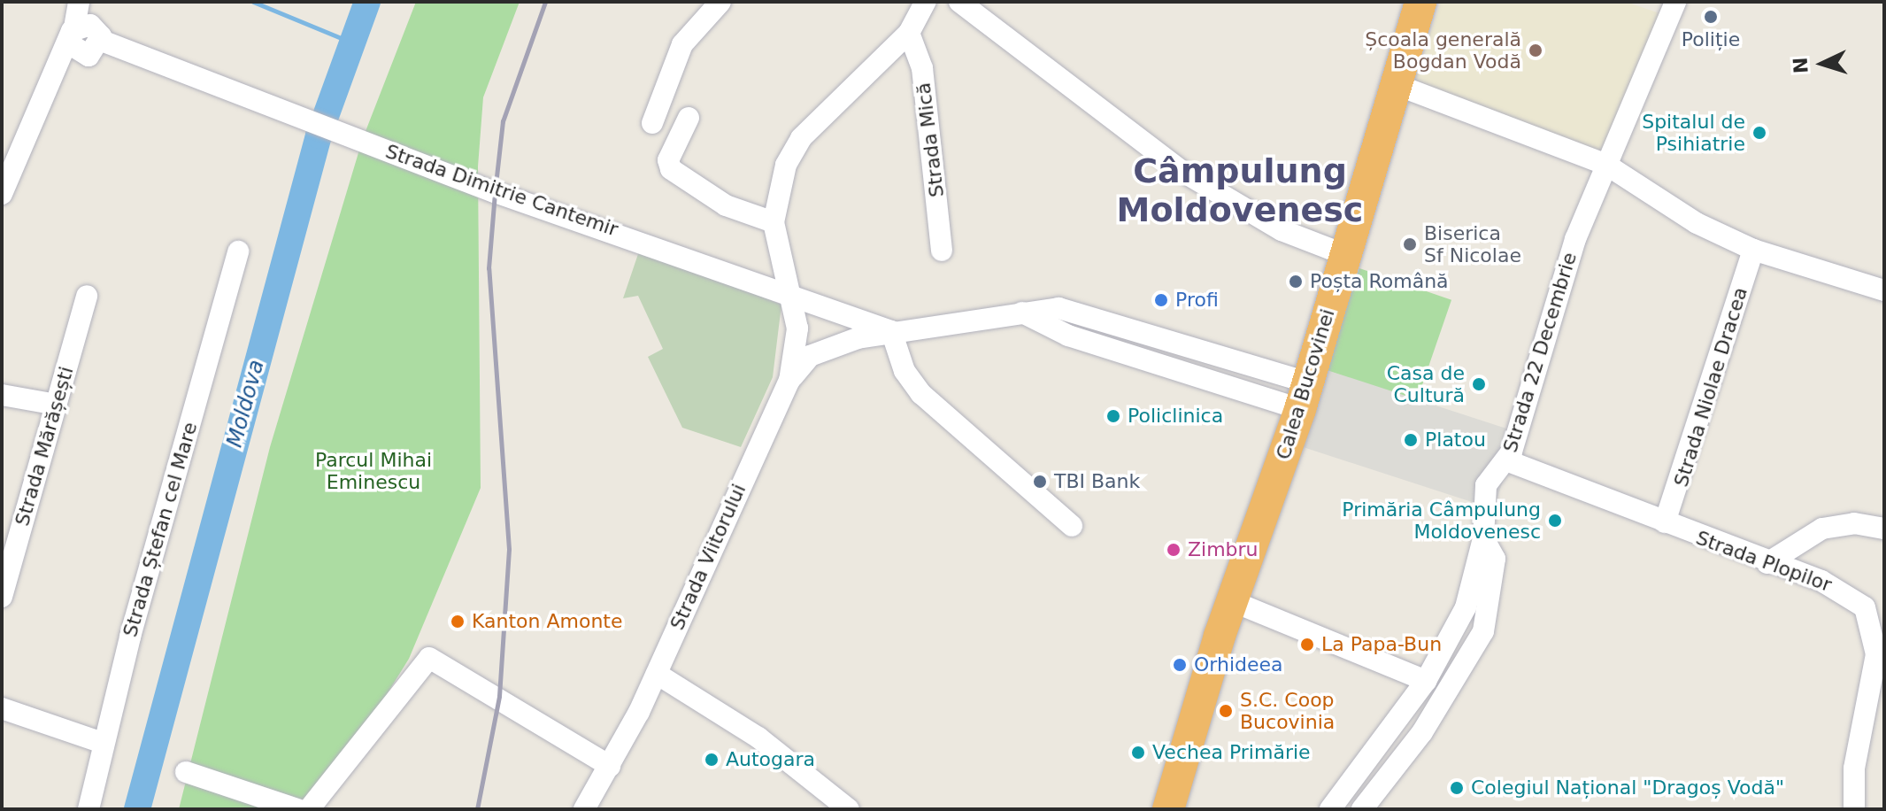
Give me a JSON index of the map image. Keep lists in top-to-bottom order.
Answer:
{
  "streets": {
    "highway": ["Calea Bucovinei"],
    "street": [
      "Strada Mică",
      "Strada Dimitrie Cantemir",
      "Strada 22 Decembrie",
      "Strada Niolae Dracea",
      "Strada Mărășești",
      "Strada Ștefan cel Mare",
      "Strada Viitorului",
      "Strada Plopilor"
    ]
  },
  "crossings": [
    ["Strada Dimitrie Cantemir", "Calea Bucovinei"],
    ["Strada Dimitrie Cantemir", "Strada Viitorului"],
    ["Strada 22 Decembrie", "Strada Plopilor"],
    ["Strada Niolae Dracea", "Strada Plopilor"]
  ],
  "districts": ["Câmpulung Moldovenesc"],
  "water": ["Moldova"],
  "parks": ["Parcul Mihai Eminescu"],
  "places": [
    "Poliție",
    "Școala generală Bogdan Vodă",
    "Spitalul de Psihiatrie",
    "Biserica Sf Nicolae",
    "Poșta Română",
    "Profi",
    "Casa de Cultură",
    "Policlinica",
    "Platou",
    "TBI Bank",
    "Primăria Câmpulung Moldovenesc",
    "Zimbru",
    "Kanton Amonte",
    "La Papa-Bun",
    "Orhideea",
    "S.C. Coop Bucovinia",
    "Vechea Primărie",
    "Autogara",
    "Colegiul Național \"Dragoș Vodă\""
  ],
  "north": "left"
}
